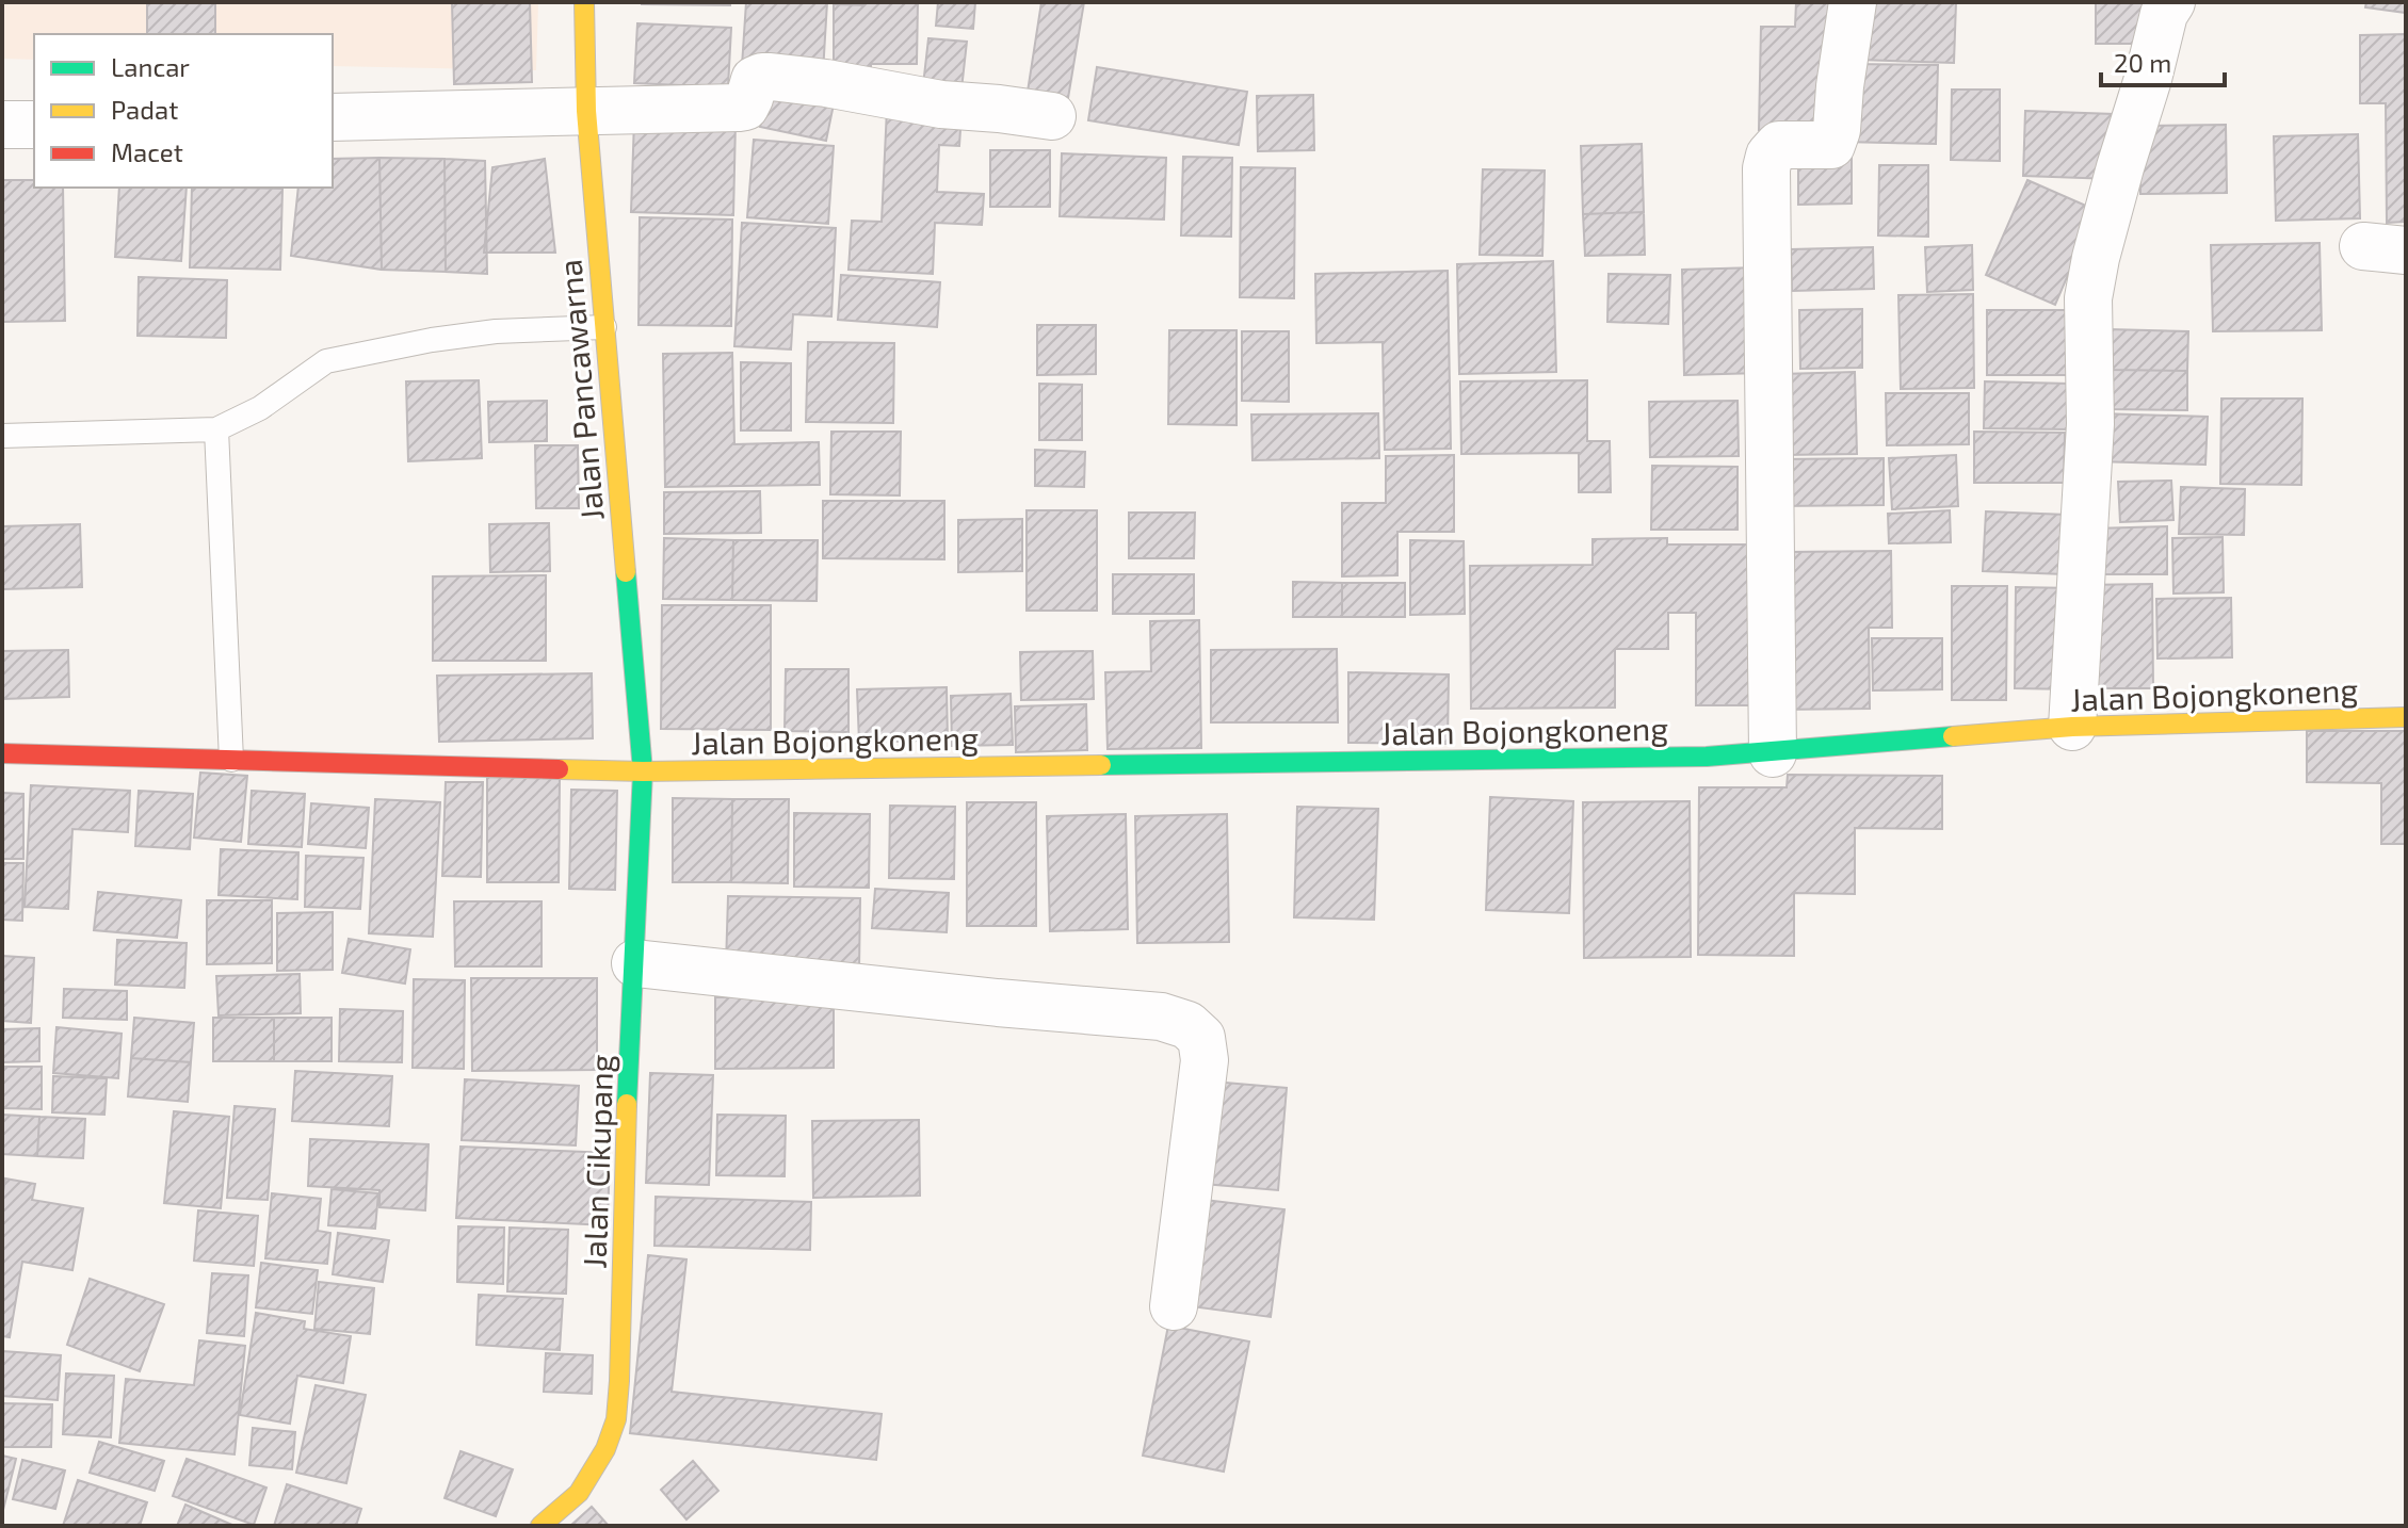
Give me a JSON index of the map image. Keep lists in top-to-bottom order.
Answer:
{
  "streets": {
    "main road": ["Jalan Pancawarna", "Jalan Bojongkoneng", "Jalan Cikupang"]
  },
  "crossings": [
    ["Jalan Pancawarna", "Jalan Bojongkoneng"],
    ["Jalan Pancawarna", "Jalan Cikupang"],
    ["Jalan Bojongkoneng", "Jalan Cikupang"]
  ],
  "legend": ["Lancar", "Padat", "Macet"],
  "scale_bar": "20 m"
}
